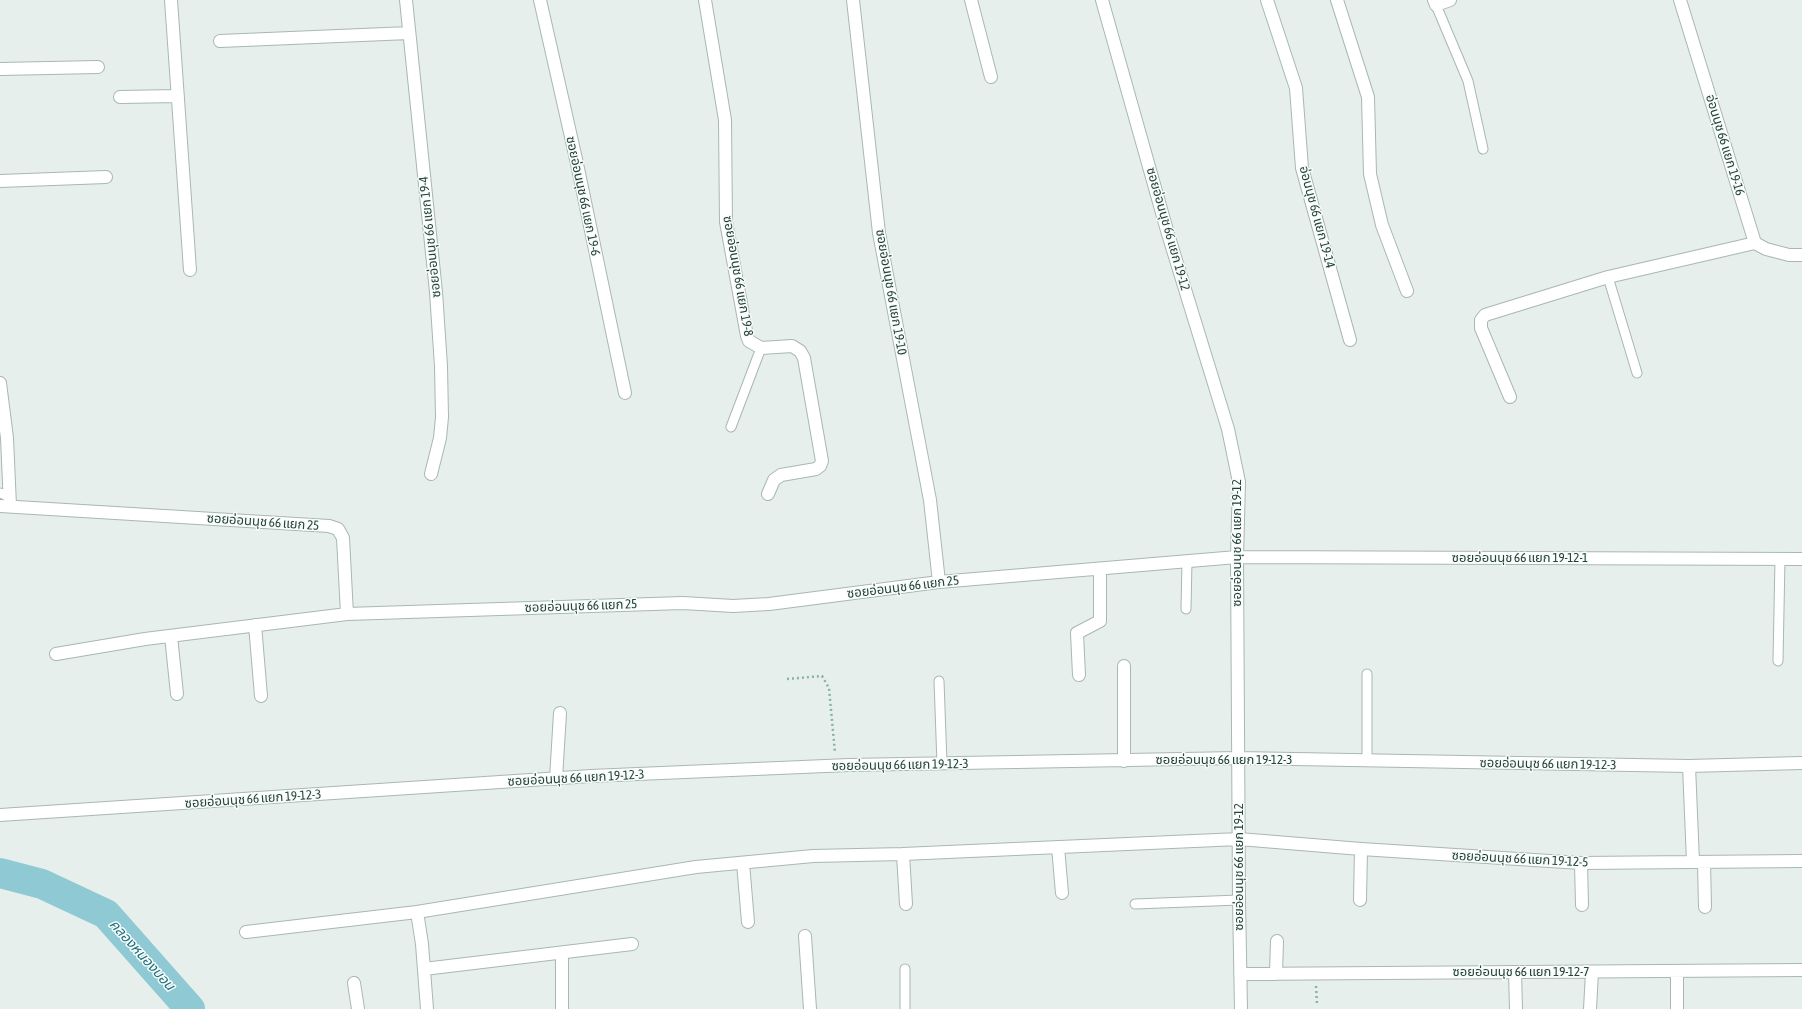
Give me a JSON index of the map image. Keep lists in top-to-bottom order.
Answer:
{
  "streets": {
    "street": [
      "อ่อนนุช 66 แยก 19-16",
      "ซอยอ่อนนุช 66 แยก 19-6",
      "อ่อนนุช 66 แยก 19-14",
      "ซอยอ่อนนุช 66 แยก 19-12",
      "ซอยอ่อนนุช 66 แยก 19-4",
      "ซอยอ่อนนุช 66 แยก 19-8",
      "ซอยอ่อนนุช 66 แยก 19-10",
      "ซอยอ่อนนุช 66 แยก 25",
      "ซอยอ่อนนุช 66 แยก 19-12-1",
      "ซอยอ่อนนุช 66 แยก 19-12-3",
      "ซอยอ่อนนุช 66 แยก 19-12-5",
      "ซอยอ่อนนุช 66 แยก 19-12-7"
    ]
  },
  "crossings": [
    ["ซอยอ่อนนุช 66 แยก 19-12", "ซอยอ่อนนุช 66 แยก 25"],
    ["ซอยอ่อนนุช 66 แยก 19-12", "ซอยอ่อนนุช 66 แยก 19-12-1"],
    ["ซอยอ่อนนุช 66 แยก 19-12", "ซอยอ่อนนุช 66 แยก 19-12-3"],
    ["ซอยอ่อนนุช 66 แยก 19-12", "ซอยอ่อนนุช 66 แยก 19-12-5"],
    ["ซอยอ่อนนุช 66 แยก 19-12", "ซอยอ่อนนุช 66 แยก 19-12-7"],
    ["ซอยอ่อนนุช 66 แยก 19-10", "ซอยอ่อนนุช 66 แยก 25"],
    ["ซอยอ่อนนุช 66 แยก 25", "ซอยอ่อนนุช 66 แยก 19-12-1"]
  ],
  "water": ["คลองหนองบอน"]
}
